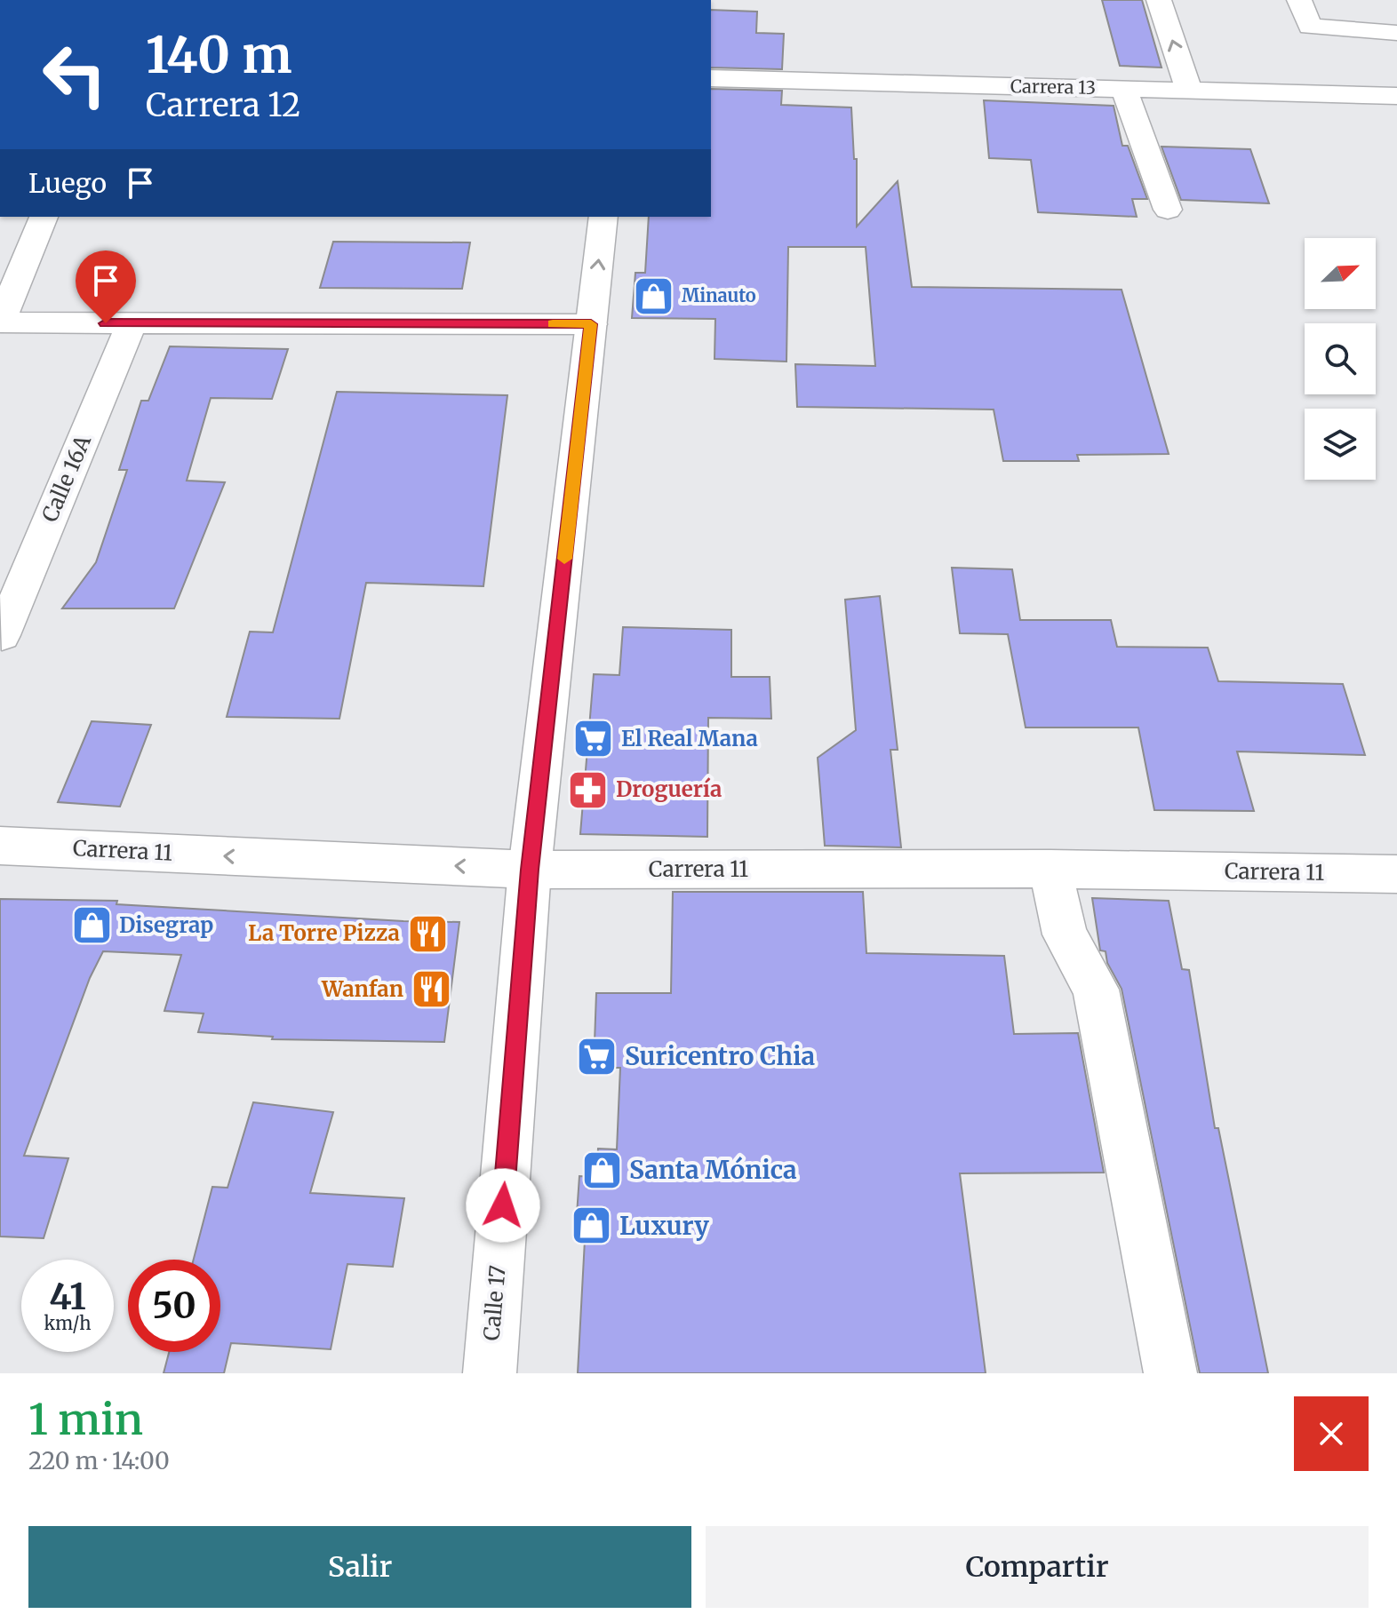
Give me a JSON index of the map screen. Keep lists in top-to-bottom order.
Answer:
{
  "streets": {
    "street": [
      "Carrera 13",
      "Calle 16A",
      "Carrera 11",
      "Calle 17"
    ]
  },
  "crossings": [
    ["Carrera 11", "Calle 17"]
  ],
  "one_way": ["Carrera 11"],
  "places": {
    "shop": [
      "Minauto",
      "Disegrap",
      "Santa Mónica",
      "Luxury"
    ],
    "supermarket": ["El Real Mana", "Suricentro Chia"],
    "pharmacy": ["Droguería"],
    "restaurant": ["La Torre Pizza", "Wanfan"]
  },
  "north": "top right",
  "page": {
    "turn": ["140 m", "Carrera 12"],
    "then": "Luego",
    "speed": "41 km/h",
    "limit": "50",
    "heading": ["1 min", "220 m · 14:00"],
    "buttons": ["Salir", "Compartir"]
  }
}
